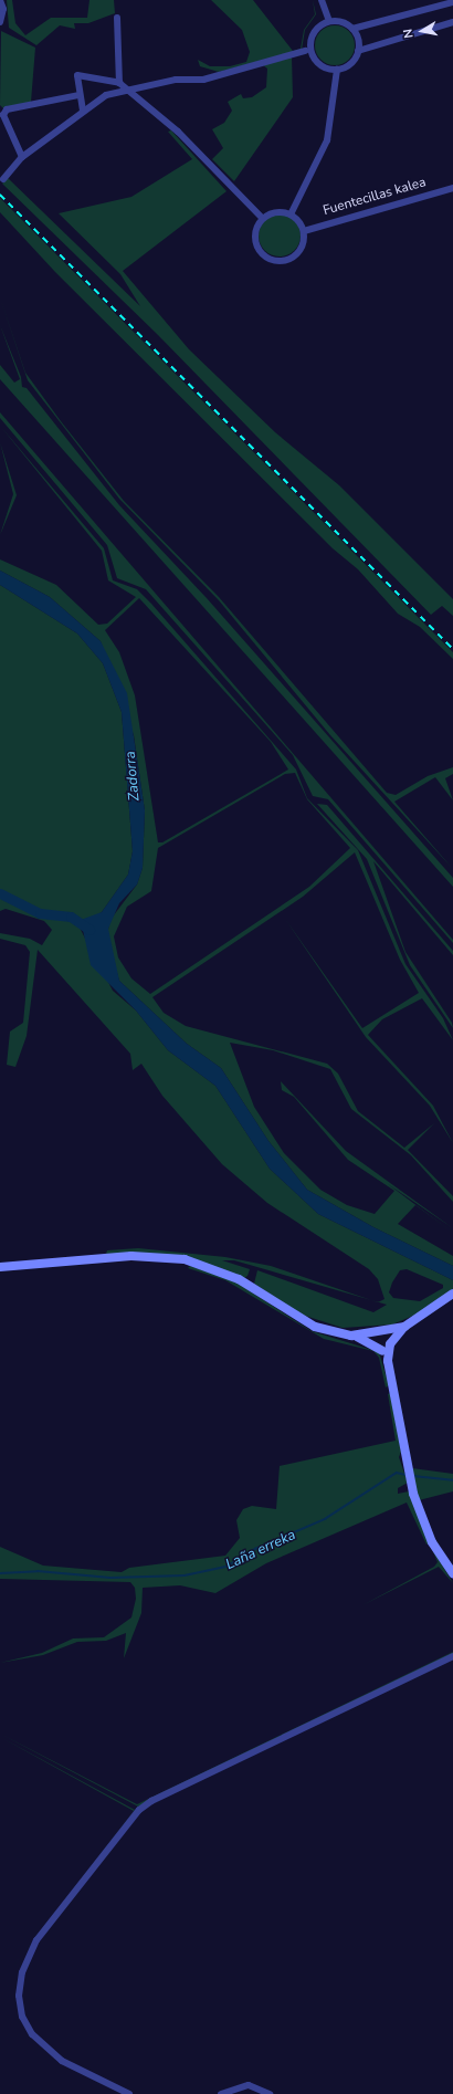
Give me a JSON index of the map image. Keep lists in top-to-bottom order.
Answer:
{
  "streets": {
    "street": ["Fuentecillas kalea"]
  },
  "water": ["Zadorra", "Laña erreka"],
  "north": "left"
}
